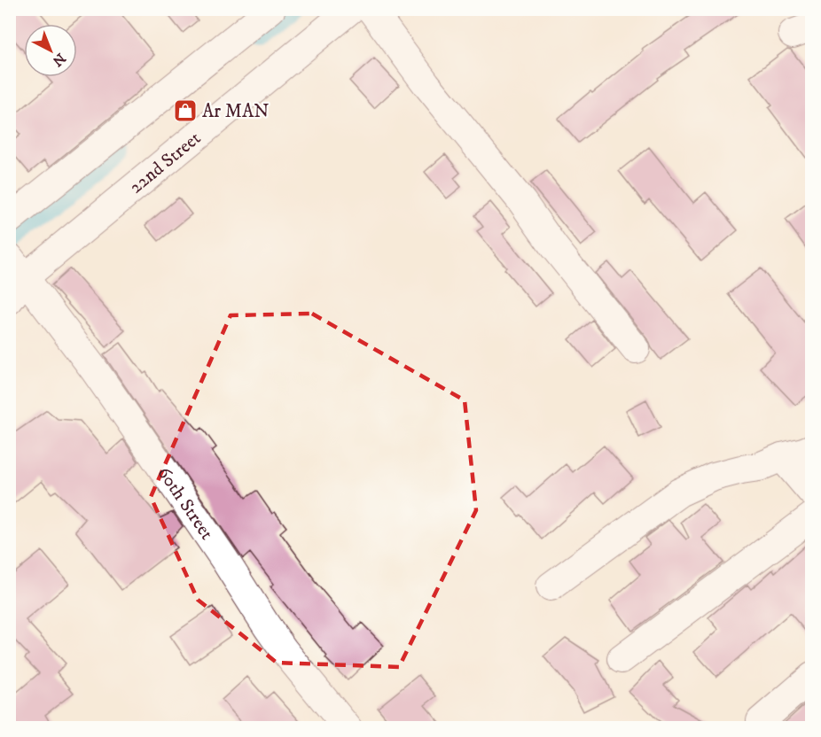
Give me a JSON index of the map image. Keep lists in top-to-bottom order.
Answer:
{
  "streets": {
    "street": ["22nd Street", "60th Street"]
  },
  "crossings": [
    ["22nd Street", "60th Street"]
  ],
  "places": {
    "shop": ["Ar MAN"]
  },
  "north": "bottom right"
}
